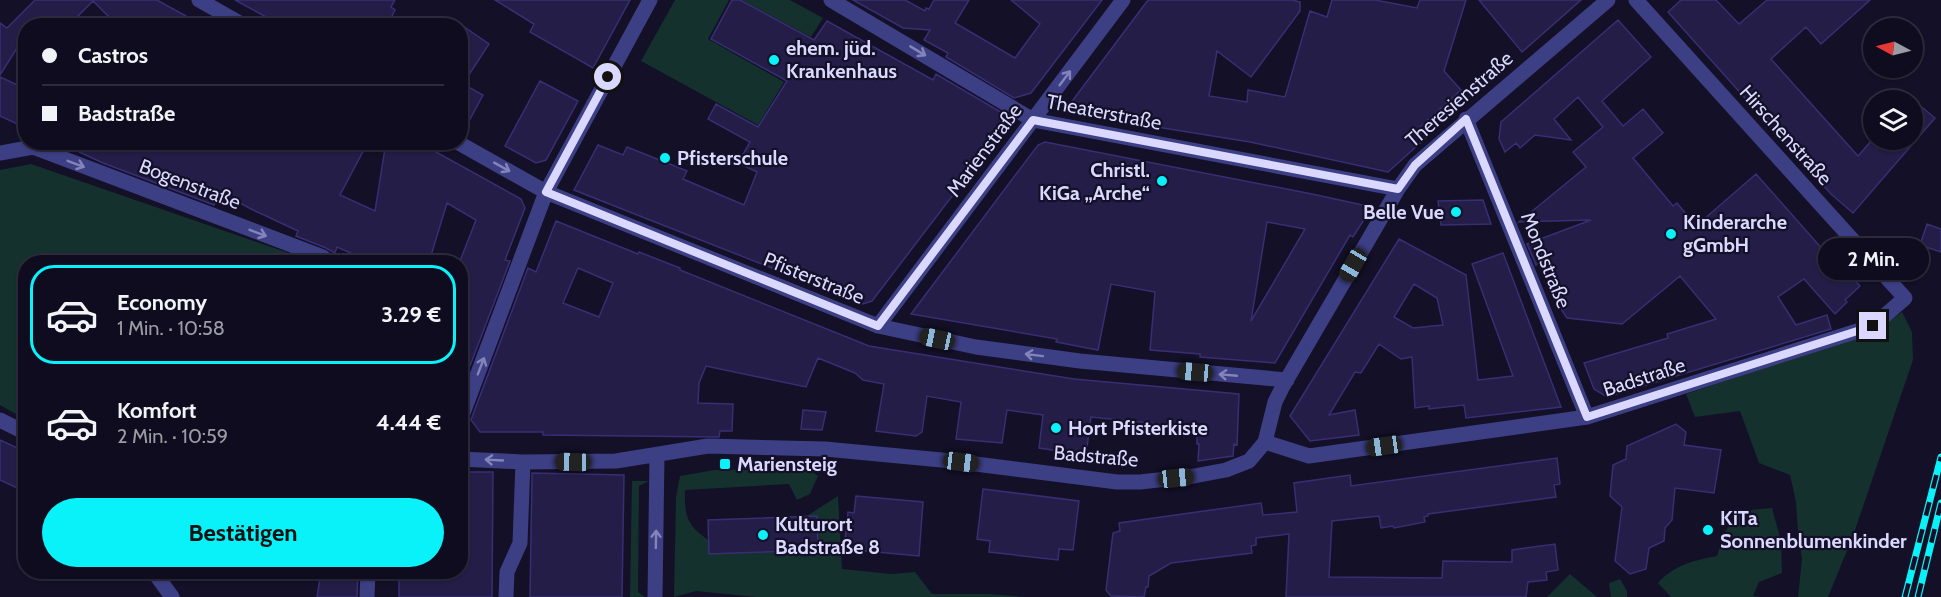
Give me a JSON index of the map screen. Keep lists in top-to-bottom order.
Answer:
{
  "streets": {
    "street": [
      "Theresienstraße",
      "Theaterstraße",
      "Hirschenstraße",
      "Marienstraße",
      "Bogenstraße",
      "Mondstraße",
      "Pfisterstraße",
      "Badstraße"
    ]
  },
  "crossings": [
    ["Theresienstraße", "Theaterstraße"],
    ["Theresienstraße", "Mondstraße"],
    ["Theresienstraße", "Pfisterstraße"],
    ["Theresienstraße", "Badstraße"],
    ["Theaterstraße", "Marienstraße"],
    ["Hirschenstraße", "Badstraße"],
    ["Marienstraße", "Pfisterstraße"],
    ["Mondstraße", "Badstraße"]
  ],
  "one_way": ["Theaterstraße", "Marienstraße", "Bogenstraße"],
  "places": {
    "other": [
      "ehem. jüd. Krankenhaus",
      "Pfisterschule",
      "Christl. KiGa „Arche“",
      "Belle Vue",
      "Kinderarche gGmbH",
      "Hort Pfisterkiste",
      "KiTa Sonnenblumenkinder",
      "Kulturort Badstraße 8"
    ],
    "transit": ["Mariensteig"]
  },
  "north": "left",
  "page": {
    "banner": ["Castros", "Badstraße"],
    "bubble": "2 Min.",
    "list": [
      {
        "name": "Economy",
        "note": "1 Min. · 10:58",
        "value": "3.29 €"
      },
      {
        "name": "Komfort",
        "note": "2 Min. · 10:59",
        "value": "4.44 €"
      }
    ],
    "buttons": "Bestätigen"
  }
}
